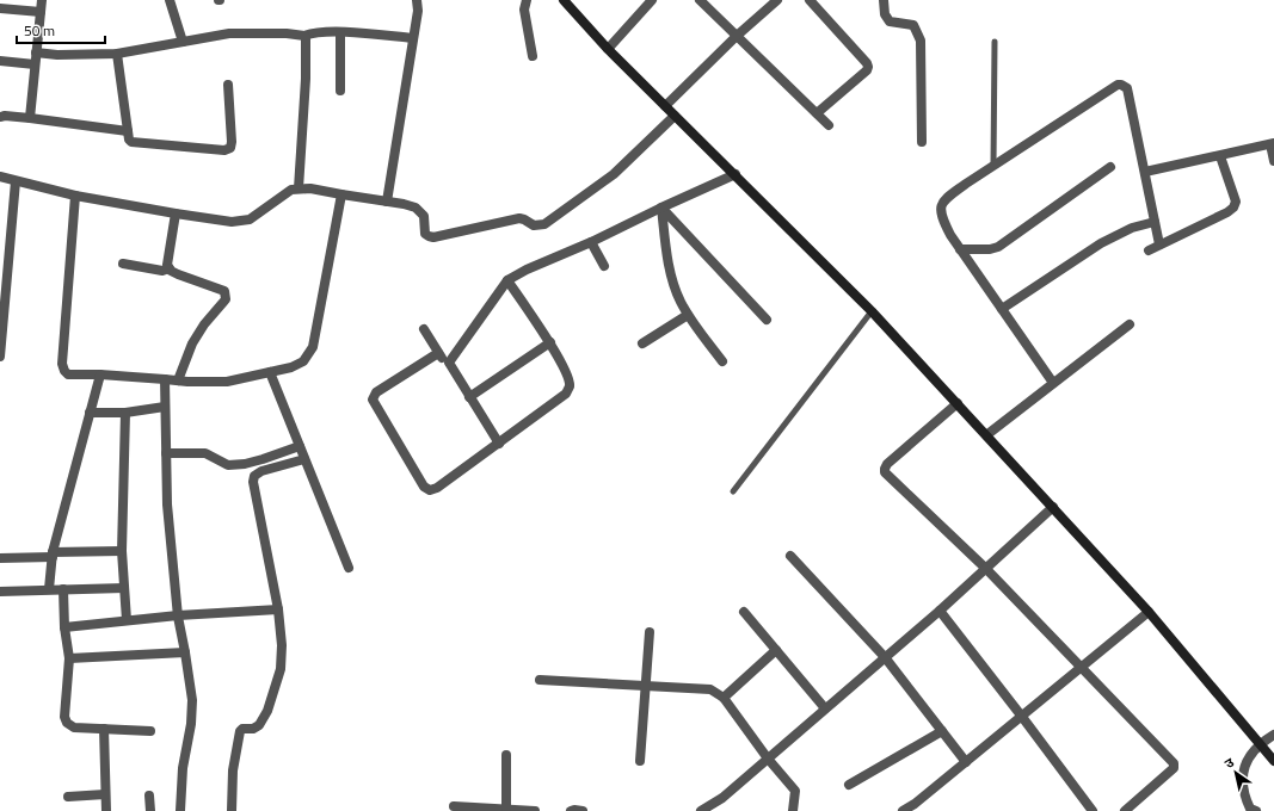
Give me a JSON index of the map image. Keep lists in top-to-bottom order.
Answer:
{
  "scale_bar": "50 m",
  "north": "top left"
}
